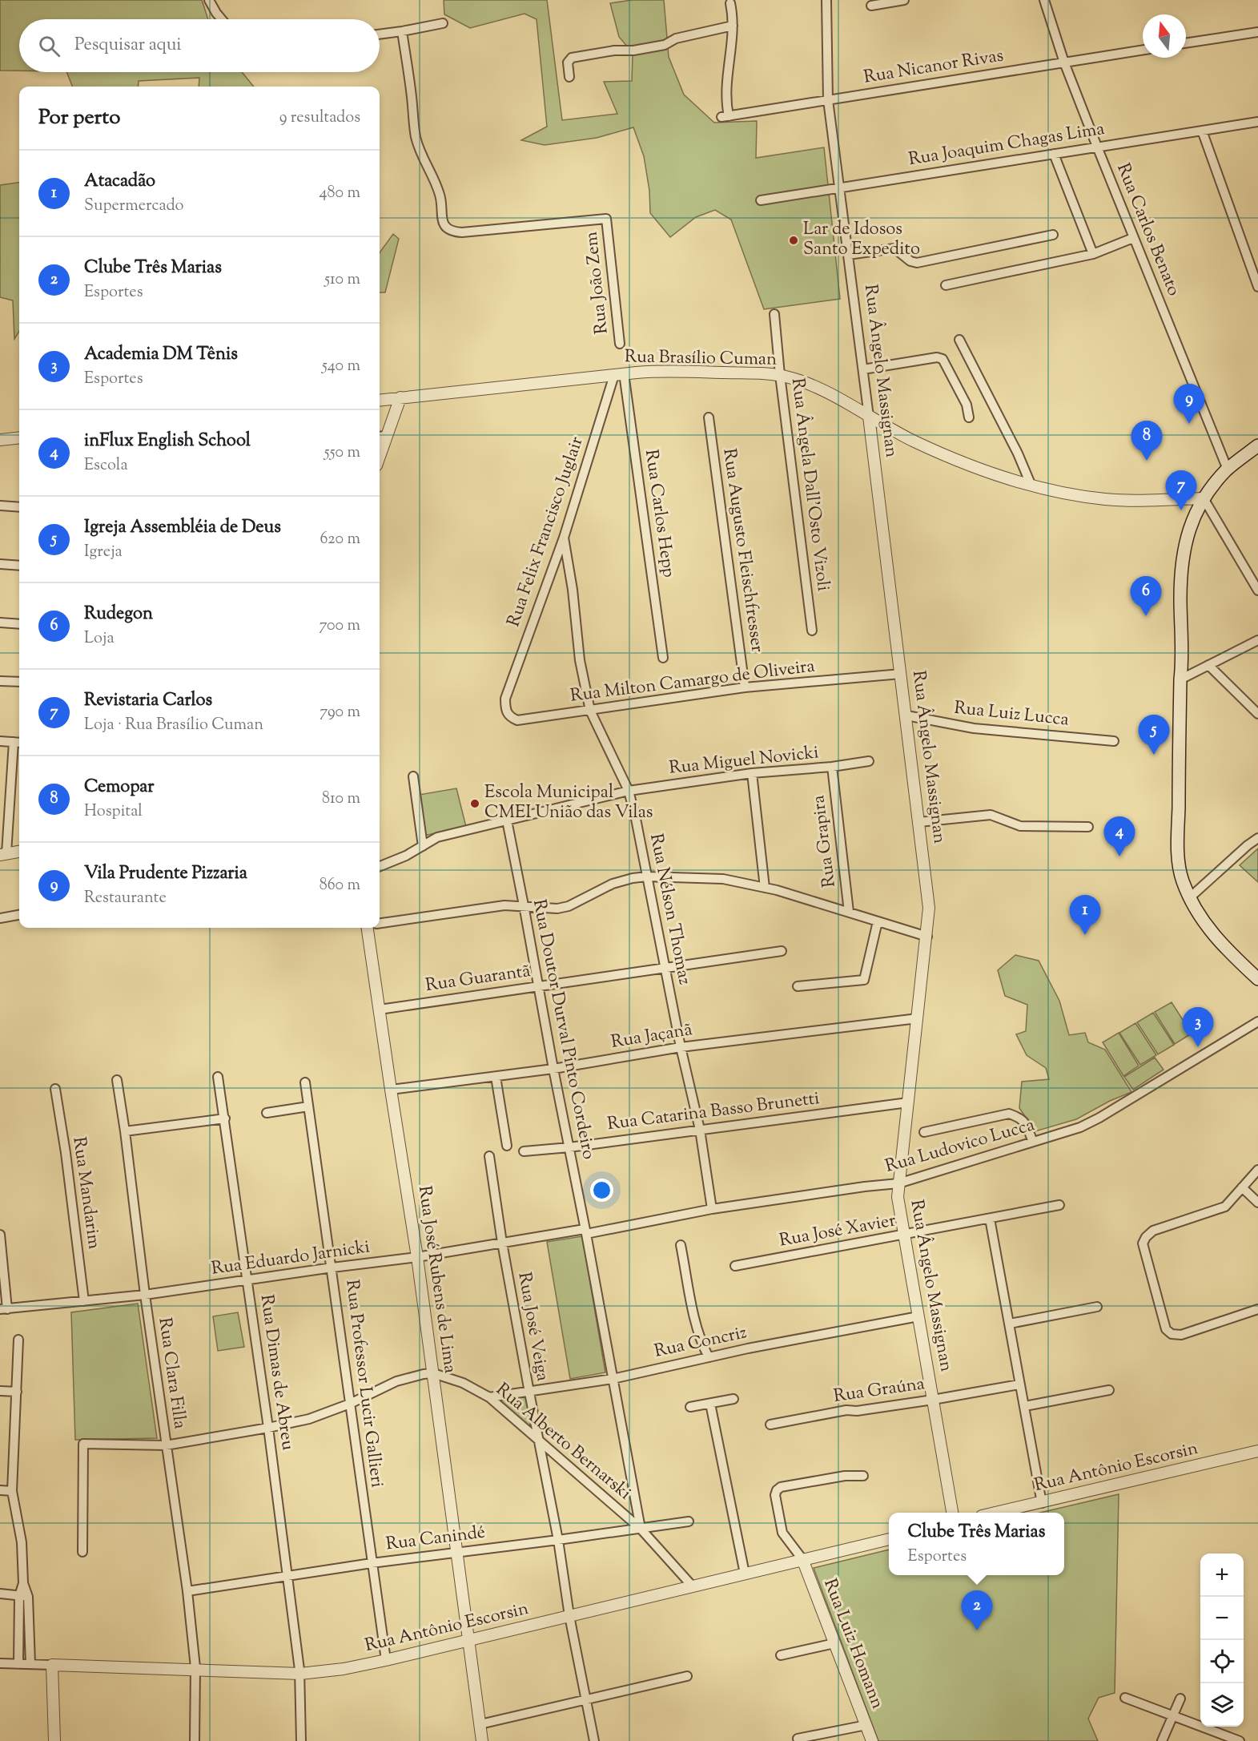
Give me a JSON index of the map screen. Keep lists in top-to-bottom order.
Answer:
{
  "streets": {
    "street": [
      "Rua Nicanor Rivas",
      "Rua Joaquim Chagas Lima",
      "Rua Carlos Benato",
      "Rua João Zem",
      "Rua Brasílio Cuman",
      "Rua Ângelo Massignan",
      "Rua Ângela Dall'Osto Vizoli",
      "Rua Carlos Hepp",
      "Rua Felix Francisco Juglair",
      "Rua Augusto Fleischfresser",
      "Rua Milton Camargo de Oliveira",
      "Rua Luiz Lucca",
      "Rua Miguel Novicki",
      "Rua Grapira",
      "Rua Nélson Thomaz",
      "Rua Guarantã",
      "Rua Doutor Durval Pinto Cordeiro",
      "Rua Jaçanã",
      "Rua Catarina Basso Brunetti",
      "Rua Ludovico Lucca",
      "Rua Mandarim",
      "Rua José Xavier",
      "Rua Eduardo Jarnicki",
      "Rua José Rubens de Lima",
      "Rua José Veiga",
      "Rua Concriz",
      "Rua Dimas de Abreu",
      "Rua Clara Filla",
      "Rua Professor Lucir Gallieri",
      "Rua Graúna",
      "Rua Alberto Bernarski",
      "Rua Antônio Escorsin",
      "Rua Canindé",
      "Rua Luiz Homann"
    ]
  },
  "crossings": [
    ["Rua Nicanor Rivas", "Rua Carlos Benato"],
    ["Rua Nicanor Rivas", "Rua Ângelo Massignan"],
    ["Rua Joaquim Chagas Lima", "Rua Carlos Benato"],
    ["Rua Joaquim Chagas Lima", "Rua Ângelo Massignan"],
    ["Rua Brasílio Cuman", "Rua Ângelo Massignan"],
    ["Rua Brasílio Cuman", "Rua Ângela Dall'Osto Vizoli"],
    ["Rua Brasílio Cuman", "Rua Carlos Hepp"],
    ["Rua Brasílio Cuman", "Rua Felix Francisco Juglair"],
    ["Rua Ângelo Massignan", "Rua Milton Camargo de Oliveira"],
    ["Rua Ângelo Massignan", "Rua Luiz Lucca"],
    ["Rua Ângelo Massignan", "Rua Jaçanã"],
    ["Rua Ângelo Massignan", "Rua Catarina Basso Brunetti"],
    ["Rua Ângelo Massignan", "Rua Ludovico Lucca"],
    ["Rua Ângelo Massignan", "Rua José Xavier"],
    ["Rua Ângelo Massignan", "Rua Concriz"],
    ["Rua Ângelo Massignan", "Rua Graúna"],
    ["Rua Carlos Hepp", "Rua Felix Francisco Juglair"],
    ["Rua Felix Francisco Juglair", "Rua Milton Camargo de Oliveira"],
    ["Rua Felix Francisco Juglair", "Rua Nélson Thomaz"],
    ["Rua Augusto Fleischfresser", "Rua Milton Camargo de Oliveira"],
    ["Rua Milton Camargo de Oliveira", "Rua Nélson Thomaz"],
    ["Rua Miguel Novicki", "Rua Grapira"],
    ["Rua Miguel Novicki", "Rua Nélson Thomaz"],
    ["Rua Miguel Novicki", "Rua Doutor Durval Pinto Cordeiro"],
    ["Rua Nélson Thomaz", "Rua Guarantã"],
    ["Rua Nélson Thomaz", "Rua Jaçanã"],
    ["Rua Nélson Thomaz", "Rua Catarina Basso Brunetti"],
    ["Rua Nélson Thomaz", "Rua Ludovico Lucca"],
    ["Rua Guarantã", "Rua Doutor Durval Pinto Cordeiro"],
    ["Rua Guarantã", "Rua José Rubens de Lima"],
    ["Rua Doutor Durval Pinto Cordeiro", "Rua Jaçanã"],
    ["Rua Doutor Durval Pinto Cordeiro", "Rua Catarina Basso Brunetti"],
    ["Rua Doutor Durval Pinto Cordeiro", "Rua Ludovico Lucca"],
    ["Rua Doutor Durval Pinto Cordeiro", "Rua Eduardo Jarnicki"],
    ["Rua Doutor Durval Pinto Cordeiro", "Rua Concriz"],
    ["Rua Doutor Durval Pinto Cordeiro", "Rua Alberto Bernarski"],
    ["Rua Doutor Durval Pinto Cordeiro", "Rua Canindé"],
    ["Rua Jaçanã", "Rua José Rubens de Lima"],
    ["Rua Ludovico Lucca", "Rua Eduardo Jarnicki"],
    ["Rua Mandarim", "Rua Eduardo Jarnicki"],
    ["Rua Eduardo Jarnicki", "Rua José Rubens de Lima"],
    ["Rua Eduardo Jarnicki", "Rua José Veiga"],
    ["Rua Eduardo Jarnicki", "Rua Dimas de Abreu"],
    ["Rua Eduardo Jarnicki", "Rua Clara Filla"],
    ["Rua Eduardo Jarnicki", "Rua Professor Lucir Gallieri"],
    ["Rua José Rubens de Lima", "Rua Alberto Bernarski"],
    ["Rua José Rubens de Lima", "Rua Antônio Escorsin"],
    ["Rua José Rubens de Lima", "Rua Canindé"],
    ["Rua José Veiga", "Rua Concriz"],
    ["Rua José Veiga", "Rua Alberto Bernarski"],
    ["Rua José Veiga", "Rua Antônio Escorsin"],
    ["Rua José Veiga", "Rua Canindé"],
    ["Rua Concriz", "Rua Alberto Bernarski"],
    ["Rua Dimas de Abreu", "Rua Antônio Escorsin"],
    ["Rua Dimas de Abreu", "Rua Canindé"],
    ["Rua Clara Filla", "Rua Antônio Escorsin"],
    ["Rua Clara Filla", "Rua Canindé"],
    ["Rua Professor Lucir Gallieri", "Rua Antônio Escorsin"],
    ["Rua Professor Lucir Gallieri", "Rua Canindé"],
    ["Rua Alberto Bernarski", "Rua Antônio Escorsin"],
    ["Rua Alberto Bernarski", "Rua Canindé"],
    ["Rua Antônio Escorsin", "Rua Luiz Homann"]
  ],
  "places": ["Lar de Idosos Santo Expedito", "Escola Municipal CMEI União das Vilas"],
  "north": "top",
  "page": {
    "search": "Pesquisar aqui",
    "heading": ["Por perto", "9 resultados"],
    "list": [
      {
        "mark": "1",
        "name": "Atacadão",
        "note": "Supermercado",
        "value": "480 m"
      },
      {
        "mark": "2",
        "name": "Clube Três Marias",
        "note": "Esportes",
        "value": "510 m"
      },
      {
        "mark": "3",
        "name": "Academia DM Tênis",
        "note": "Esportes",
        "value": "540 m"
      },
      {
        "mark": "4",
        "name": "inFlux English School",
        "note": "Escola",
        "value": "550 m"
      },
      {
        "mark": "5",
        "name": "Igreja Assembléia de Deus",
        "note": "Igreja",
        "value": "620 m"
      },
      {
        "mark": "6",
        "name": "Rudegon",
        "note": "Loja",
        "value": "700 m"
      },
      {
        "mark": "7",
        "name": "Revistaria Carlos",
        "note": "Loja · Rua Brasílio Cuman",
        "value": "790 m"
      },
      {
        "mark": "8",
        "name": "Cemopar",
        "note": "Hospital",
        "value": "810 m"
      },
      {
        "mark": "9",
        "name": "Vila Prudente Pizzaria",
        "note": "Restaurante",
        "value": "860 m"
      }
    ],
    "pins": [
      "9",
      "8",
      "7",
      "6",
      "5",
      "4",
      "1",
      "3",
      "2"
    ],
    "popup": ["Clube Três Marias", "Esportes"],
    "map_buttons": ["+", "−"]
  }
}
